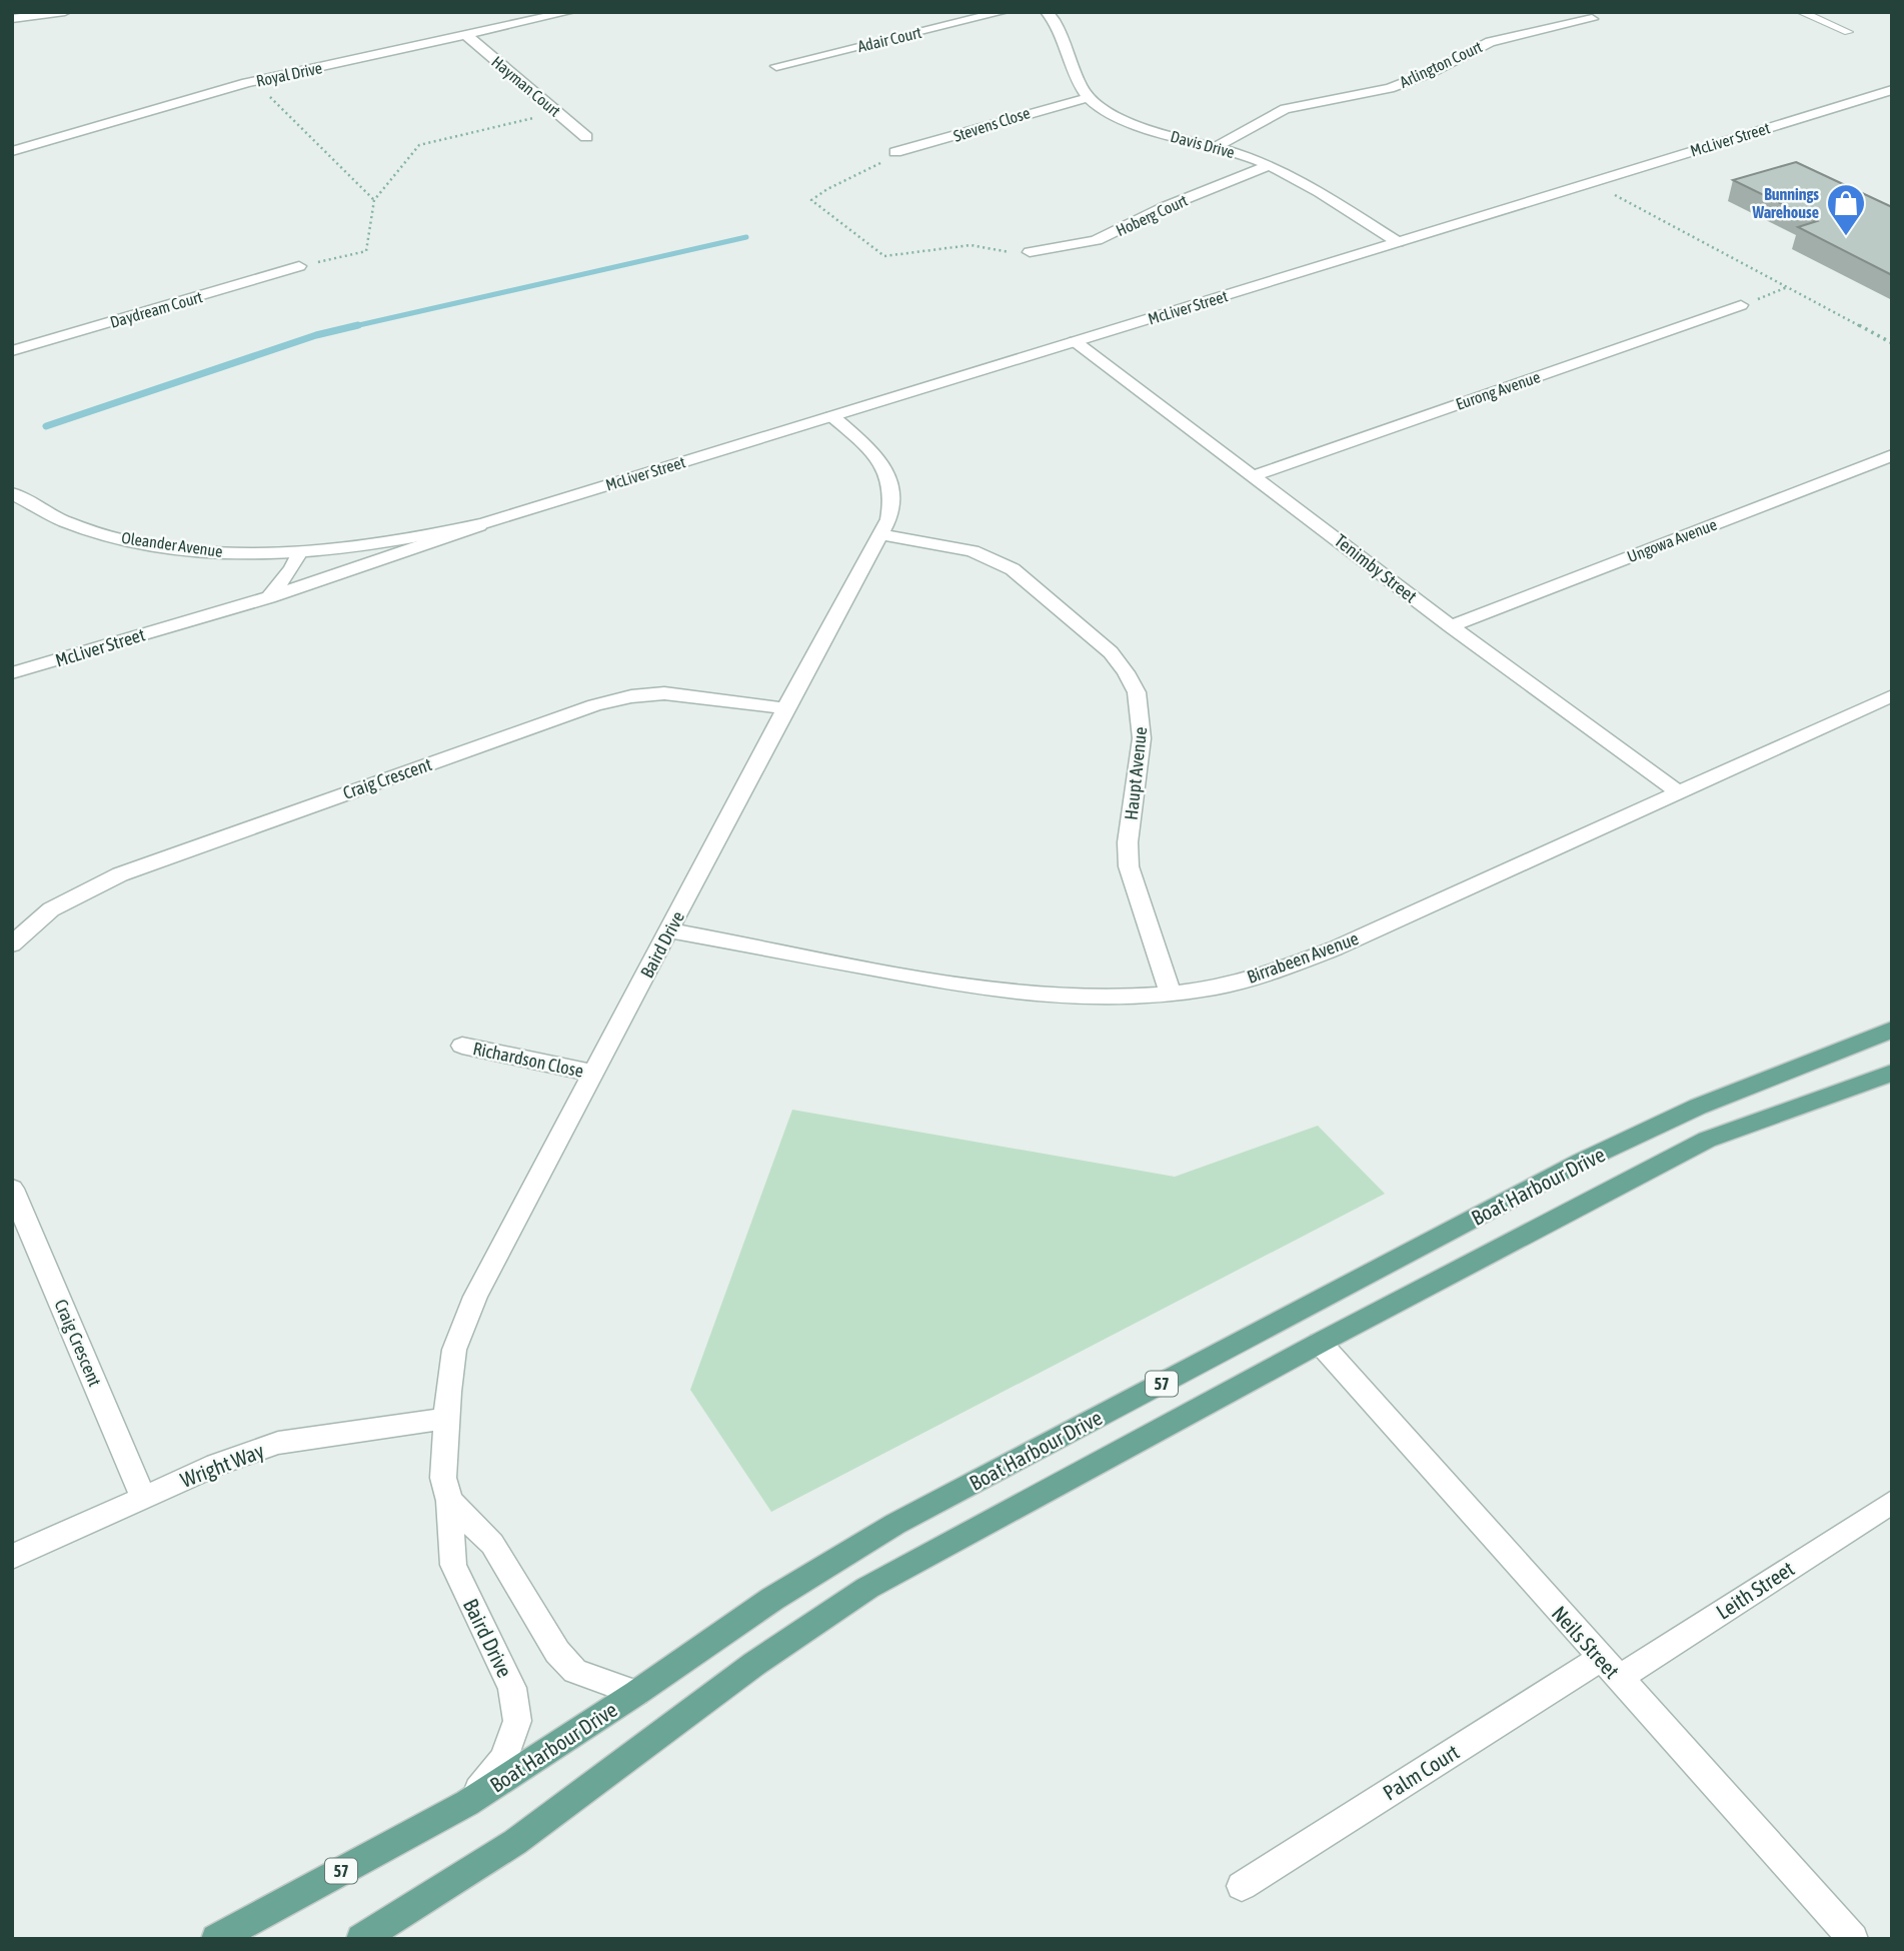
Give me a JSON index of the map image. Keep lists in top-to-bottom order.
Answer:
{
  "streets": {
    "main road": ["Boat Harbour Drive", "57"],
    "street": [
      "Adair Court",
      "Arlington Court",
      "Royal Drive",
      "Hayman Court",
      "Stevens Close",
      "McLiver Street",
      "Davis Drive",
      "Hoberg Court",
      "Daydream Court",
      "Eurong Avenue",
      "Ungowa Avenue",
      "Oleander Avenue",
      "Tenimby Street",
      "Haupt Avenue",
      "Craig Crescent",
      "Baird Drive",
      "Birrabeen Avenue",
      "Richardson Close",
      "Wright Way",
      "Leith Street",
      "Neils Street",
      "Palm Court"
    ]
  },
  "crossings": [
    ["Arlington Court", "Davis Drive"],
    ["Royal Drive", "Hayman Court"],
    ["Stevens Close", "Davis Drive"],
    ["McLiver Street", "Davis Drive"],
    ["McLiver Street", "Oleander Avenue"],
    ["McLiver Street", "Tenimby Street"],
    ["McLiver Street", "Baird Drive"],
    ["Davis Drive", "Hoberg Court"],
    ["Eurong Avenue", "Tenimby Street"],
    ["Ungowa Avenue", "Tenimby Street"],
    ["Tenimby Street", "Birrabeen Avenue"],
    ["Haupt Avenue", "Baird Drive"],
    ["Haupt Avenue", "Birrabeen Avenue"],
    ["Craig Crescent", "Baird Drive"],
    ["Craig Crescent", "Wright Way"],
    ["Baird Drive", "Birrabeen Avenue"],
    ["Baird Drive", "Richardson Close"],
    ["Baird Drive", "Boat Harbour Drive"],
    ["Baird Drive", "Wright Way"],
    ["Boat Harbour Drive", "Neils Street"],
    ["Leith Street", "Neils Street"],
    ["Leith Street", "Palm Court"],
    ["Neils Street", "Palm Court"]
  ],
  "places": {
    "shop": ["Bunnings Warehouse"]
  }
}
